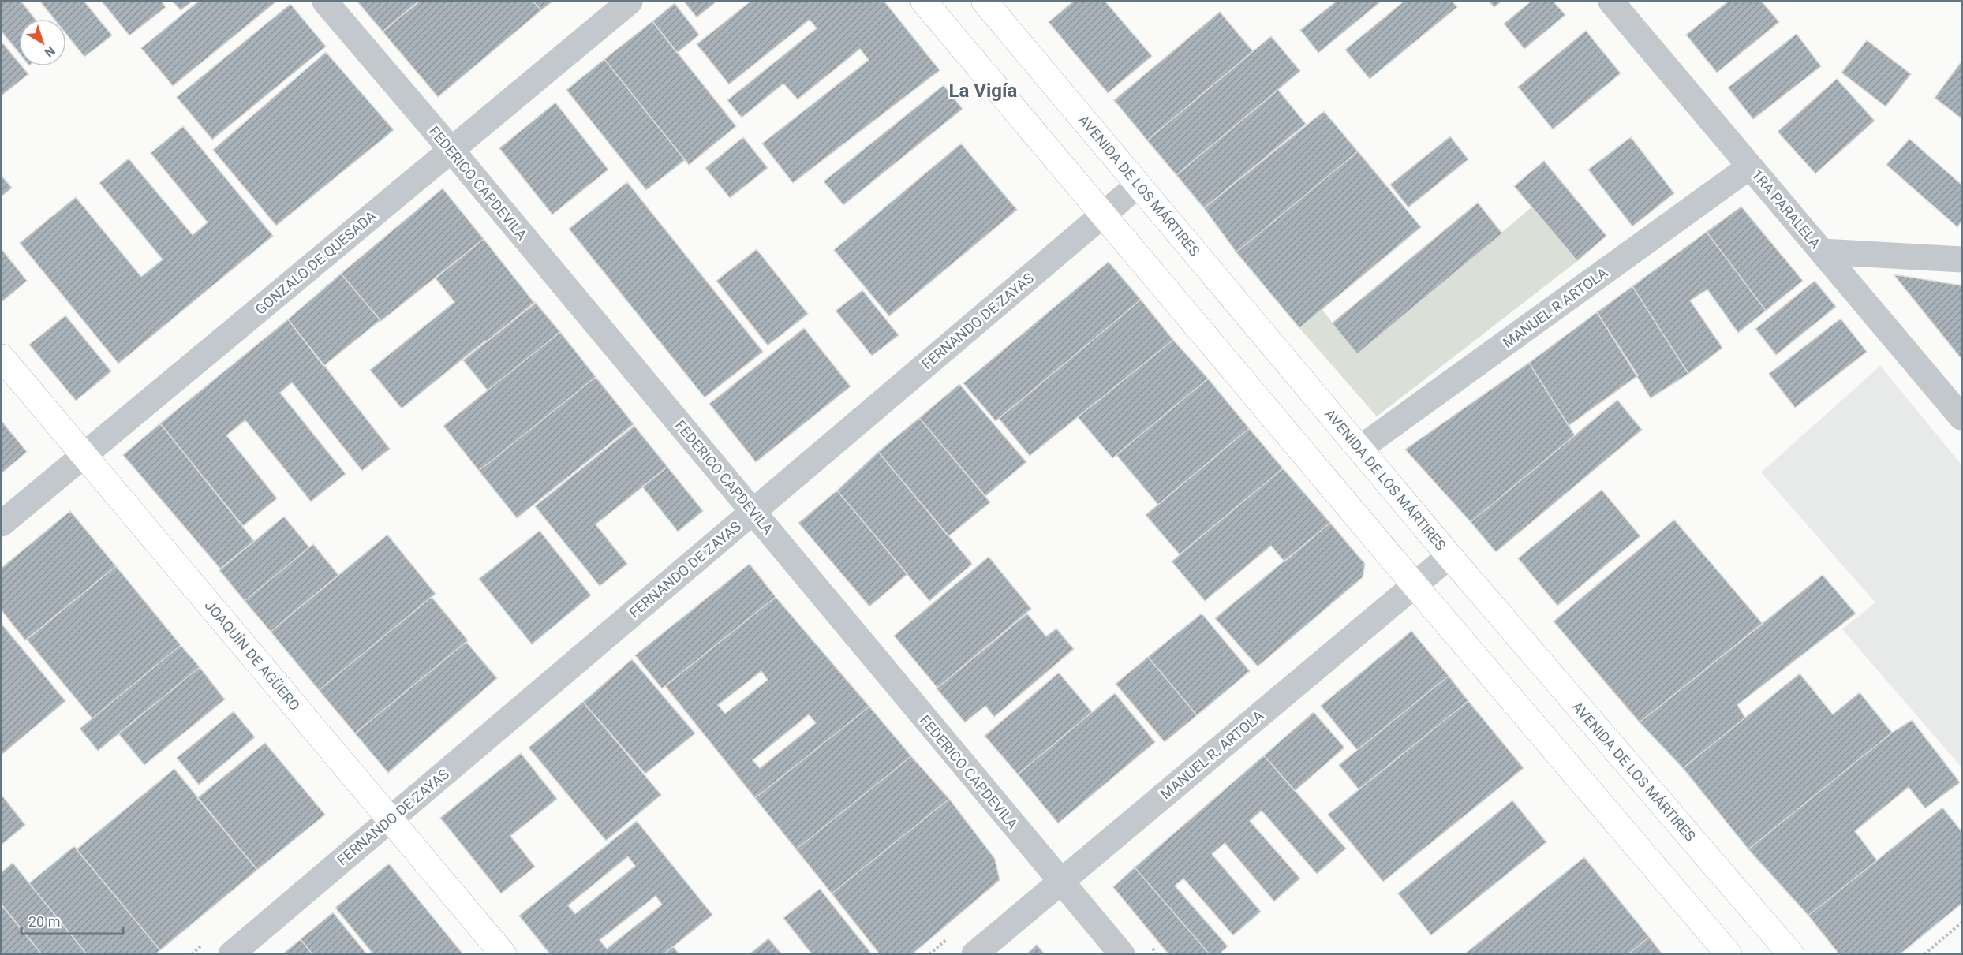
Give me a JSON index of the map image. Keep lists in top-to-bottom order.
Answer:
{
  "streets": {
    "main road": ["AVENIDA DE LOS MÁRTIRES", "JOAQUÍN DE AGÜERO"],
    "street": [
      "FEDERICO CAPDEVILA",
      "1RA PARALELA",
      "GONZALO DE QUESADA",
      "MANUEL R ARTOLA",
      "FERNANDO DE ZAYAS",
      "MANUEL R. ARTOLA"
    ]
  },
  "crossings": [
    ["FEDERICO CAPDEVILA", "GONZALO DE QUESADA"],
    ["FEDERICO CAPDEVILA", "FERNANDO DE ZAYAS"],
    ["FEDERICO CAPDEVILA", "MANUEL R. ARTOLA"],
    ["AVENIDA DE LOS MÁRTIRES", "MANUEL R ARTOLA"],
    ["AVENIDA DE LOS MÁRTIRES", "FERNANDO DE ZAYAS"],
    ["AVENIDA DE LOS MÁRTIRES", "MANUEL R. ARTOLA"],
    ["1RA PARALELA", "MANUEL R ARTOLA"],
    ["GONZALO DE QUESADA", "JOAQUÍN DE AGÜERO"],
    ["FERNANDO DE ZAYAS", "JOAQUÍN DE AGÜERO"]
  ],
  "districts": ["La Vigía"],
  "scale_bar": "20 m",
  "north": "bottom right"
}
